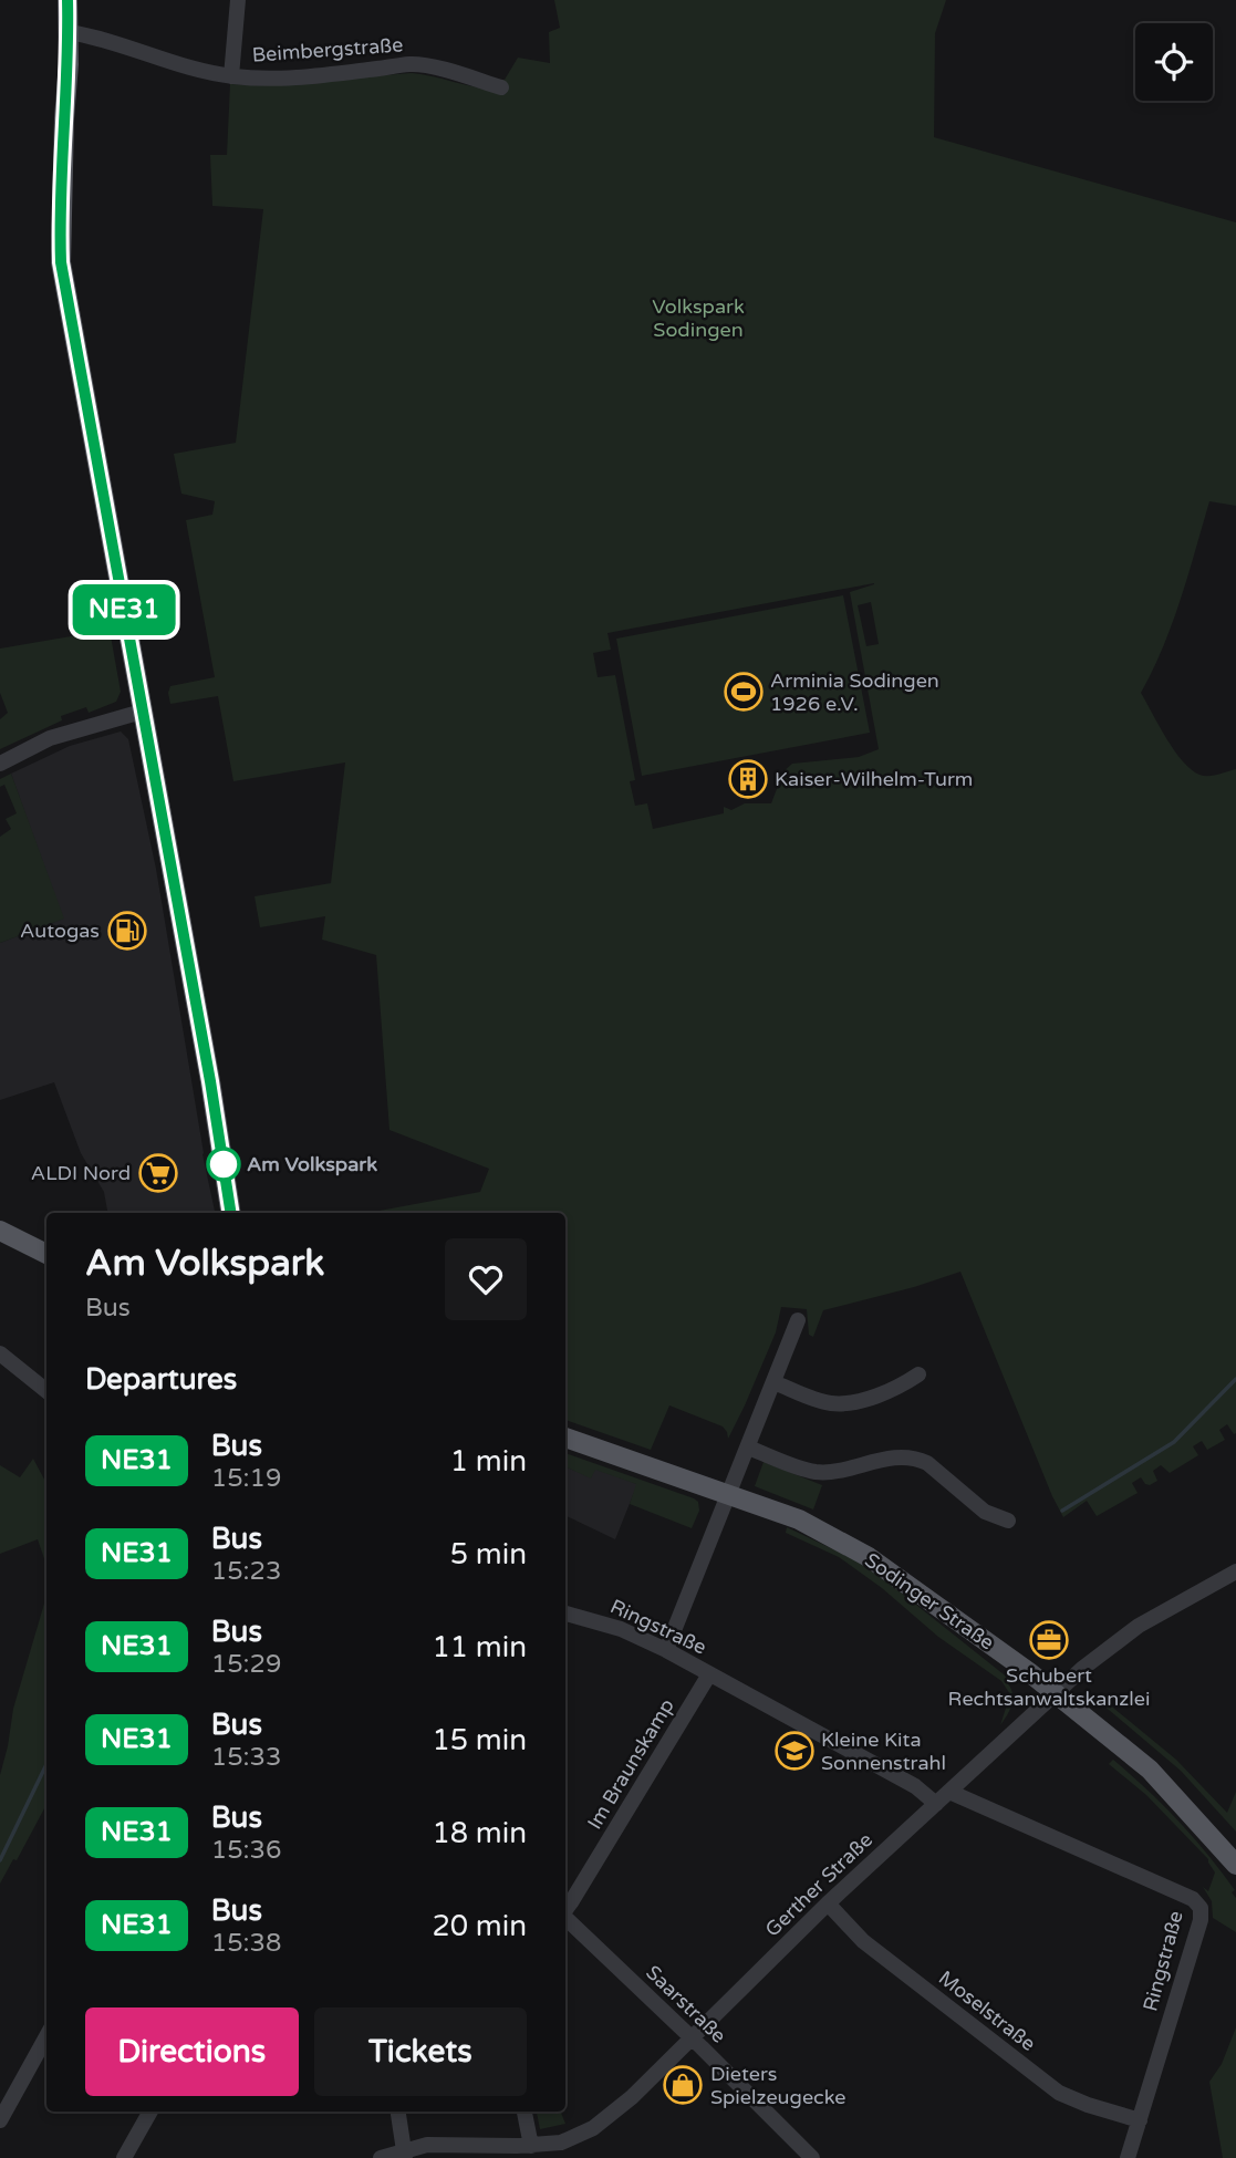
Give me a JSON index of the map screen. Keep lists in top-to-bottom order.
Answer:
{
  "streets": {
    "main road": ["Sodinger Straße"],
    "street": [
      "Beimbergstraße",
      "Ringstraße",
      "Im Braunskamp",
      "Gerther Straße",
      "Saarstraße",
      "Moselstraße"
    ]
  },
  "crossings": [
    ["Sodinger Straße", "Gerther Straße"],
    ["Ringstraße", "Im Braunskamp"],
    ["Ringstraße", "Gerther Straße"],
    ["Ringstraße", "Moselstraße"],
    ["Gerther Straße", "Saarstraße"],
    ["Gerther Straße", "Moselstraße"]
  ],
  "parks": ["Volkspark Sodingen"],
  "places": {
    "sports": ["Arminia Sodingen 1926 e.V."],
    "building": ["Kaiser-Wilhelm-Turm"],
    "fuel station": ["Autogas"],
    "other": ["Am Volkspark"],
    "supermarket": ["ALDI Nord"],
    "office": ["Schubert Rechtsanwaltskanzlei"],
    "school or university": ["Kleine Kita Sonnenstrahl"],
    "shop": ["Dieters Spielzeugecke"]
  },
  "lines": ["bus line NE31"],
  "page": {
    "on_map": "NE31",
    "heading": [
      ["Am Volkspark", "Bus"],
      "Departures"
    ],
    "list": [
      {
        "mark": "NE31",
        "name": "Bus",
        "note": "15:19",
        "value": "1 min"
      },
      {
        "mark": "NE31",
        "name": "Bus",
        "note": "15:23",
        "value": "5 min"
      },
      {
        "mark": "NE31",
        "name": "Bus",
        "note": "15:29",
        "value": "11 min"
      },
      {
        "mark": "NE31",
        "name": "Bus",
        "note": "15:33",
        "value": "15 min"
      },
      {
        "mark": "NE31",
        "name": "Bus",
        "note": "15:36",
        "value": "18 min"
      },
      {
        "mark": "NE31",
        "name": "Bus",
        "note": "15:38",
        "value": "20 min"
      }
    ],
    "buttons": ["Directions", "Tickets"]
  }
}
